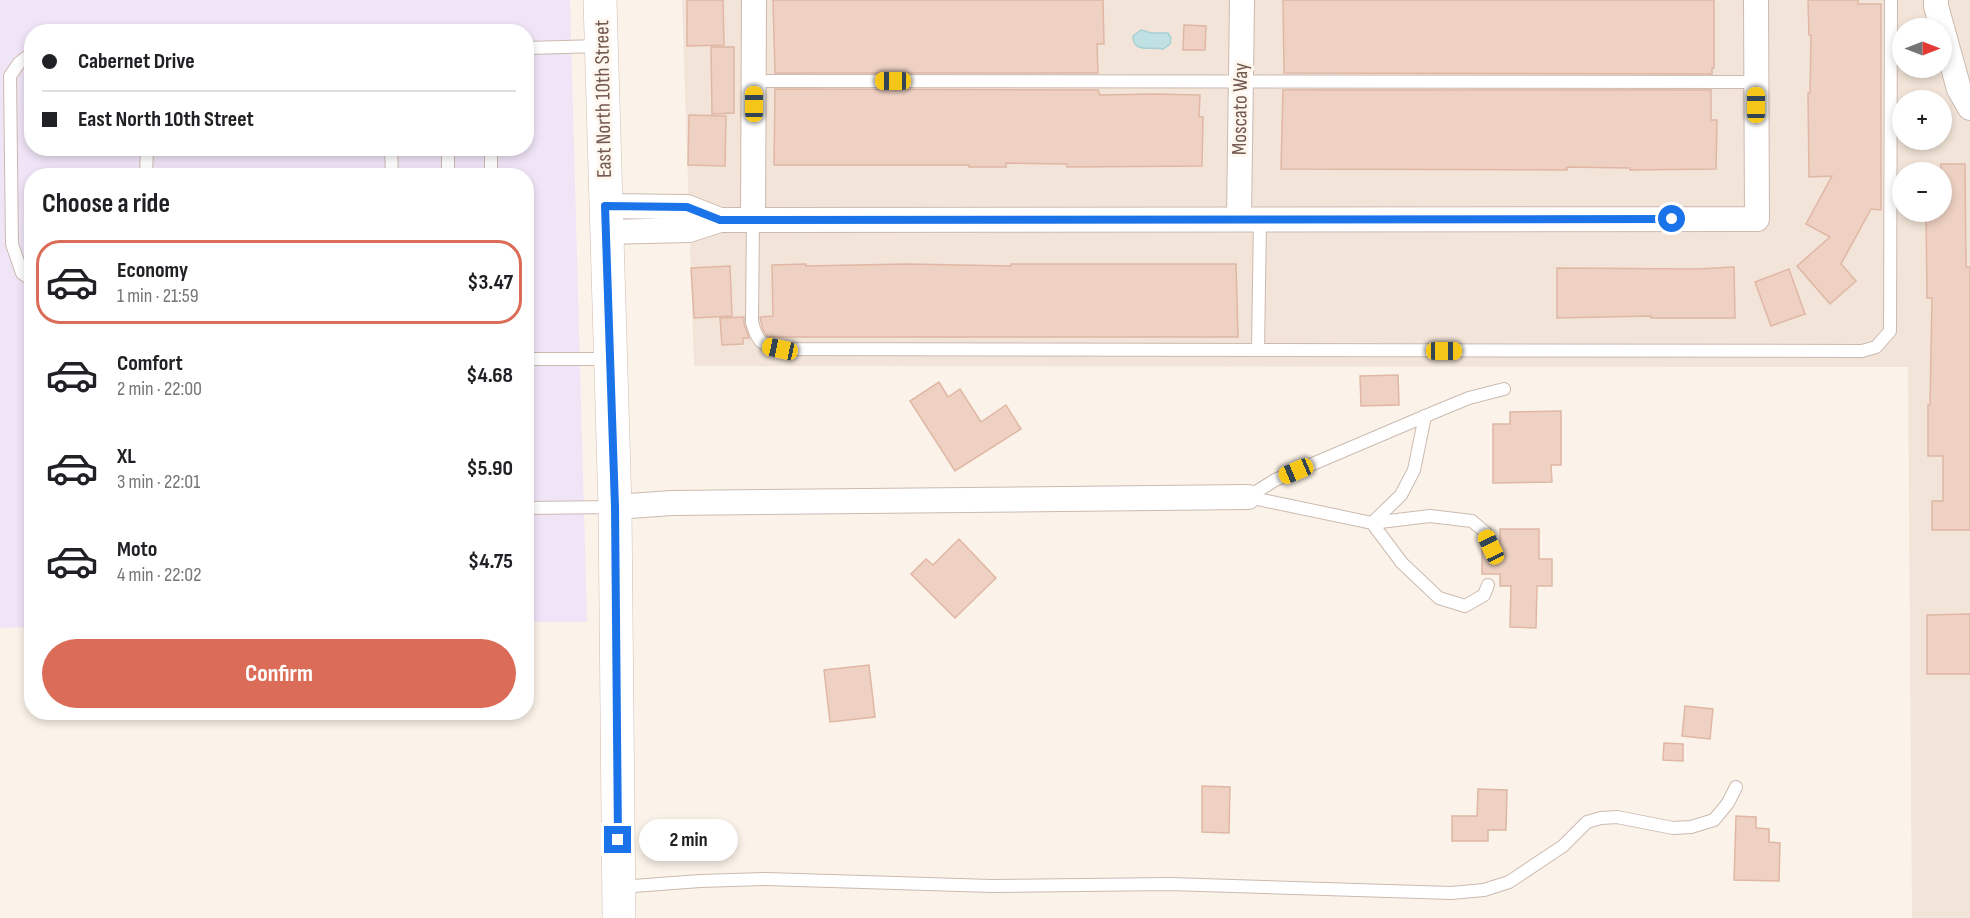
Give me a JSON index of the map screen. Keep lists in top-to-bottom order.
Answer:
{
  "streets": {
    "main road": ["East North 10th Street"],
    "street": ["Moscato Way"]
  },
  "north": "right",
  "page": {
    "map_buttons": ["+", "−"],
    "banner": ["Cabernet Drive", "East North 10th Street"],
    "heading": "Choose a ride",
    "list": [
      {
        "name": "Economy",
        "note": "1 min · 21:59",
        "value": "$3.47"
      },
      {
        "name": "Comfort",
        "note": "2 min · 22:00",
        "value": "$4.68"
      },
      {
        "name": "XL",
        "note": "3 min · 22:01",
        "value": "$5.90"
      },
      {
        "name": "Moto",
        "note": "4 min · 22:02",
        "value": "$4.75"
      }
    ],
    "buttons": "Confirm",
    "bubble": "2 min"
  }
}
